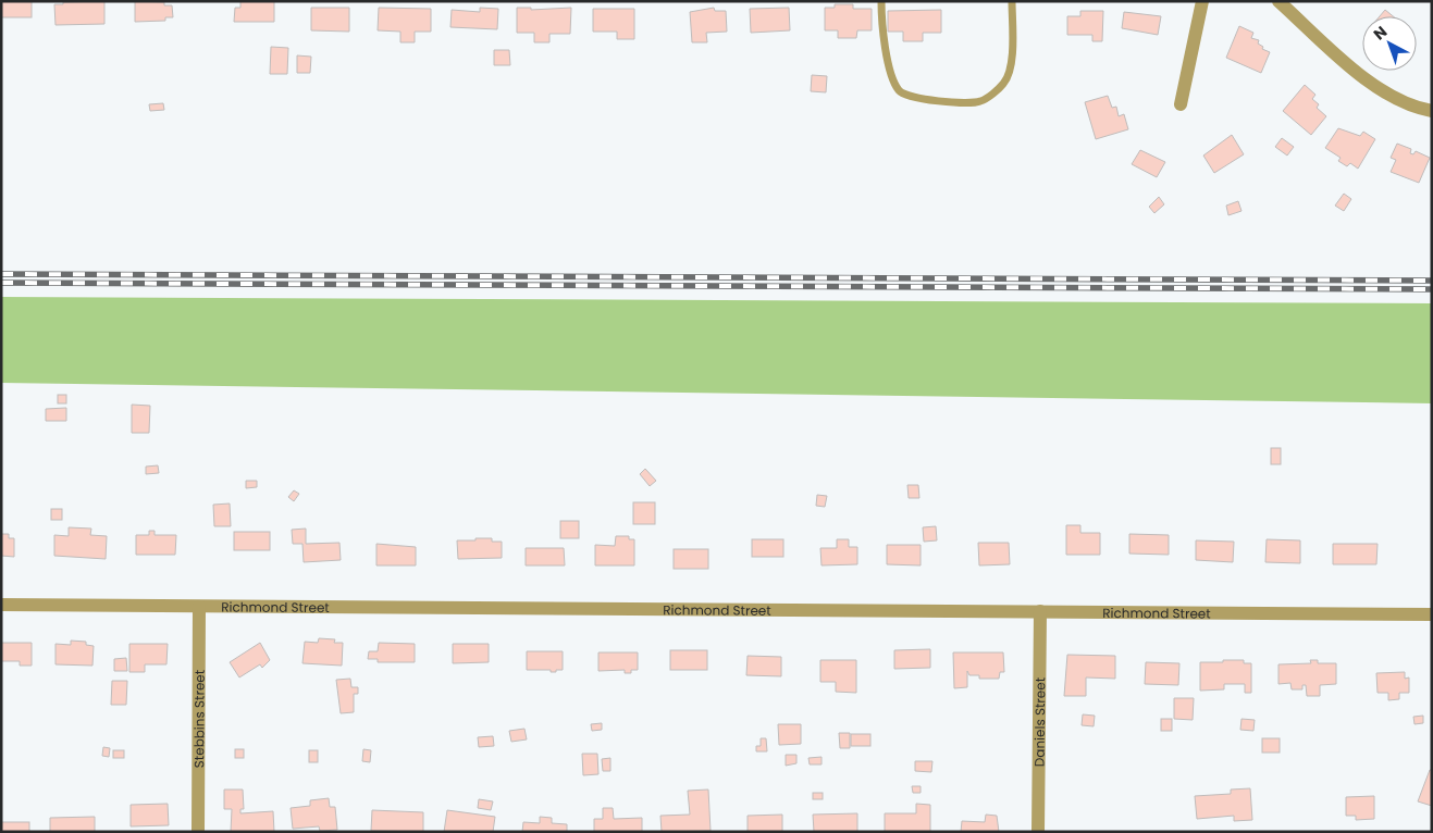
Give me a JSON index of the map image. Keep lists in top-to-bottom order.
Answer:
{
  "streets": {
    "street": ["Richmond Street", "Stebbins Street", "Daniels Street"]
  },
  "crossings": [
    ["Richmond Street", "Stebbins Street"],
    ["Richmond Street", "Daniels Street"]
  ],
  "north": "top left"
}
